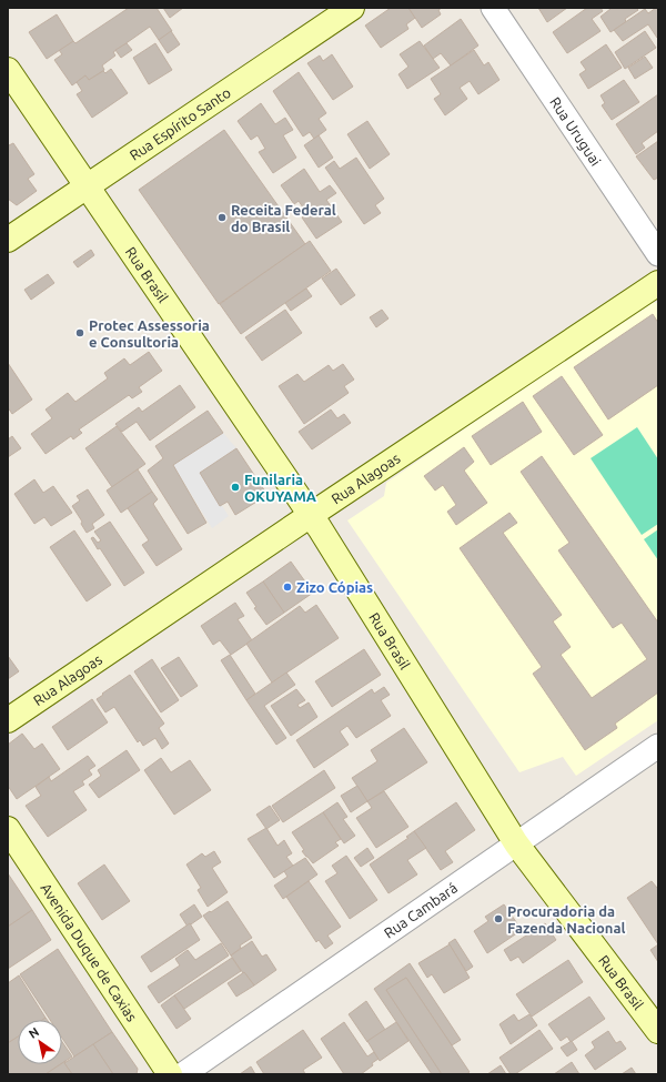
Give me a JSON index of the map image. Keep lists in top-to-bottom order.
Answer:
{
  "streets": {
    "street": [
      "Rua Espírito Santo",
      "Rua Uruguai",
      "Rua Brasil",
      "Rua Alagoas",
      "Rua Cambará",
      "Avenida Duque de Caxias"
    ]
  },
  "crossings": [
    ["Rua Espírito Santo", "Rua Brasil"],
    ["Rua Brasil", "Rua Alagoas"],
    ["Rua Brasil", "Rua Cambará"]
  ],
  "places": [
    "Receita Federal do Brasil",
    "Protec Assessoria e Consultoria",
    "Funilaria OKUYAMA",
    "Zizo Cópias",
    "Procuradoria da Fazenda Nacional"
  ],
  "north": "top left"
}
